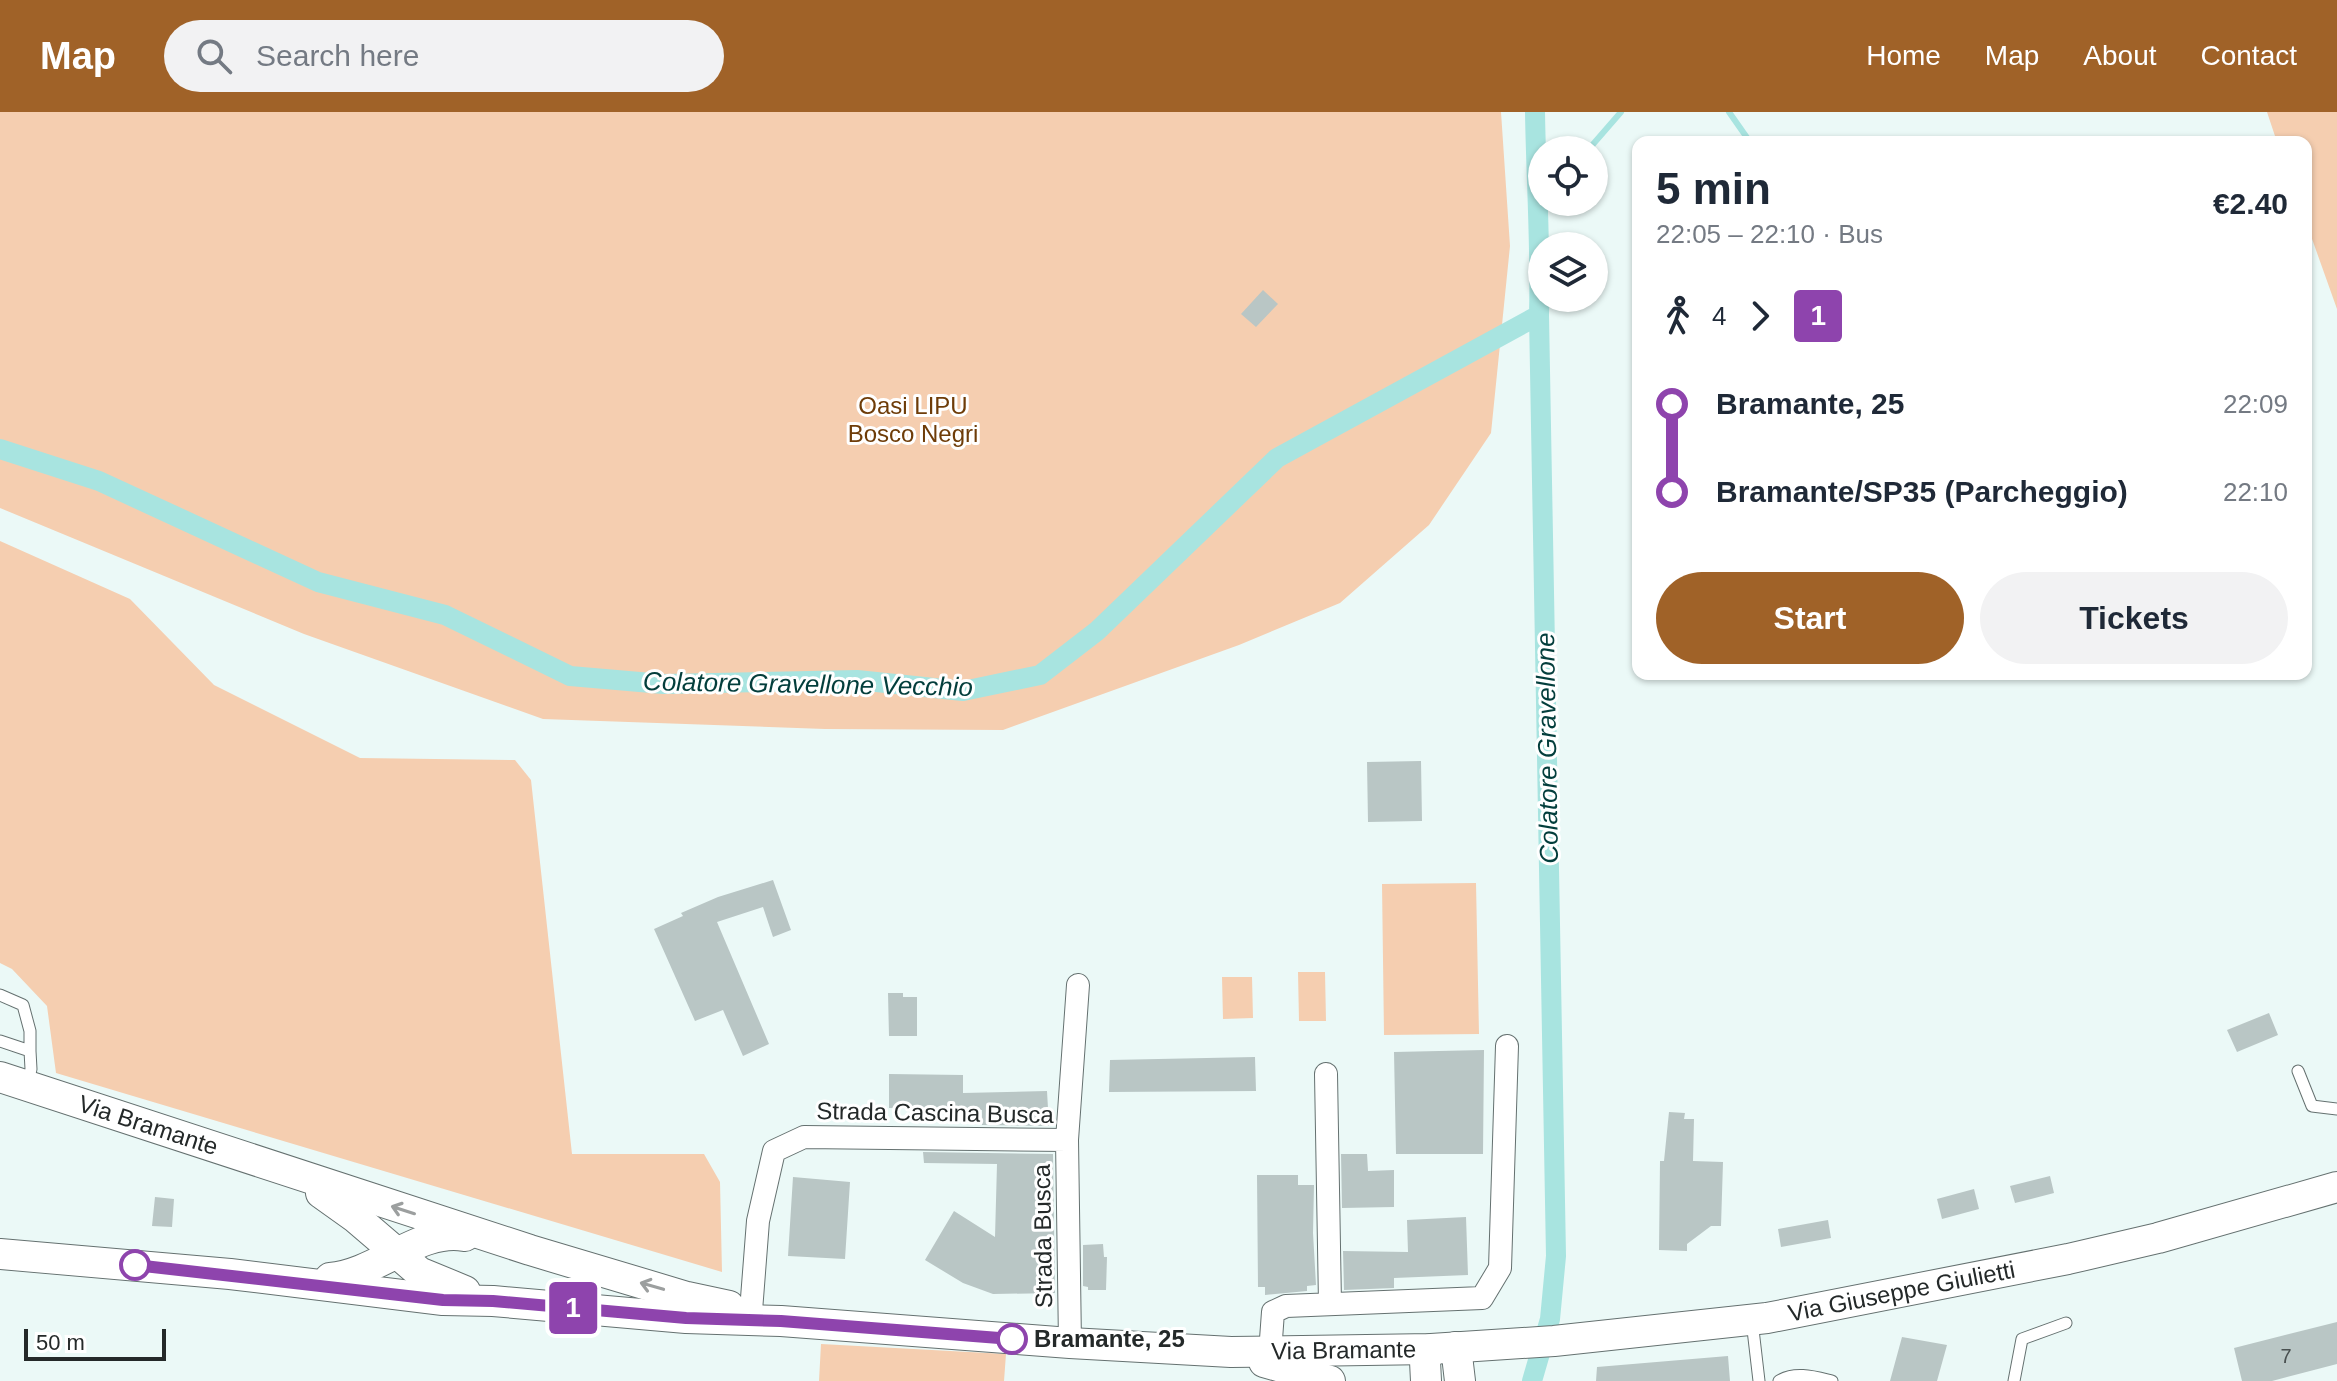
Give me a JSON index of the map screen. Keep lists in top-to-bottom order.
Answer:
{
  "streets": {
    "main road": ["Via Bramante", "Via Giuseppe Giulietti"],
    "street": ["Strada Cascina Busca", "Strada Busca"]
  },
  "crossings": [
    ["Strada Cascina Busca", "Via Bramante"],
    ["Strada Cascina Busca", "Strada Busca"],
    ["Via Bramante", "Strada Busca"],
    ["Via Bramante", "Via Giuseppe Giulietti"]
  ],
  "water": ["Colatore Gravellone Vecchio", "Colatore Gravellone"],
  "parks": ["Oasi LIPU Bosco Negri"],
  "places": ["Bramante, 25"],
  "lines": ["bus line 1"],
  "house_numbers": ["7"],
  "scale_bar": "50 m",
  "page": {
    "header": "Map",
    "search": "Search here",
    "nav": [
      "Home",
      "Map",
      "About",
      "Contact"
    ],
    "on_map": "1",
    "heading": ["5 min", "22:05 – 22:10 · Bus", "€2.40"],
    "legs": ["4", "1"],
    "list": [
      {
        "name": "Bramante, 25",
        "value": "22:09"
      },
      {
        "name": "Bramante/SP35 (Parcheggio)",
        "value": "22:10"
      }
    ],
    "buttons": ["Start", "Tickets"],
    "scale": "50 m"
  }
}
